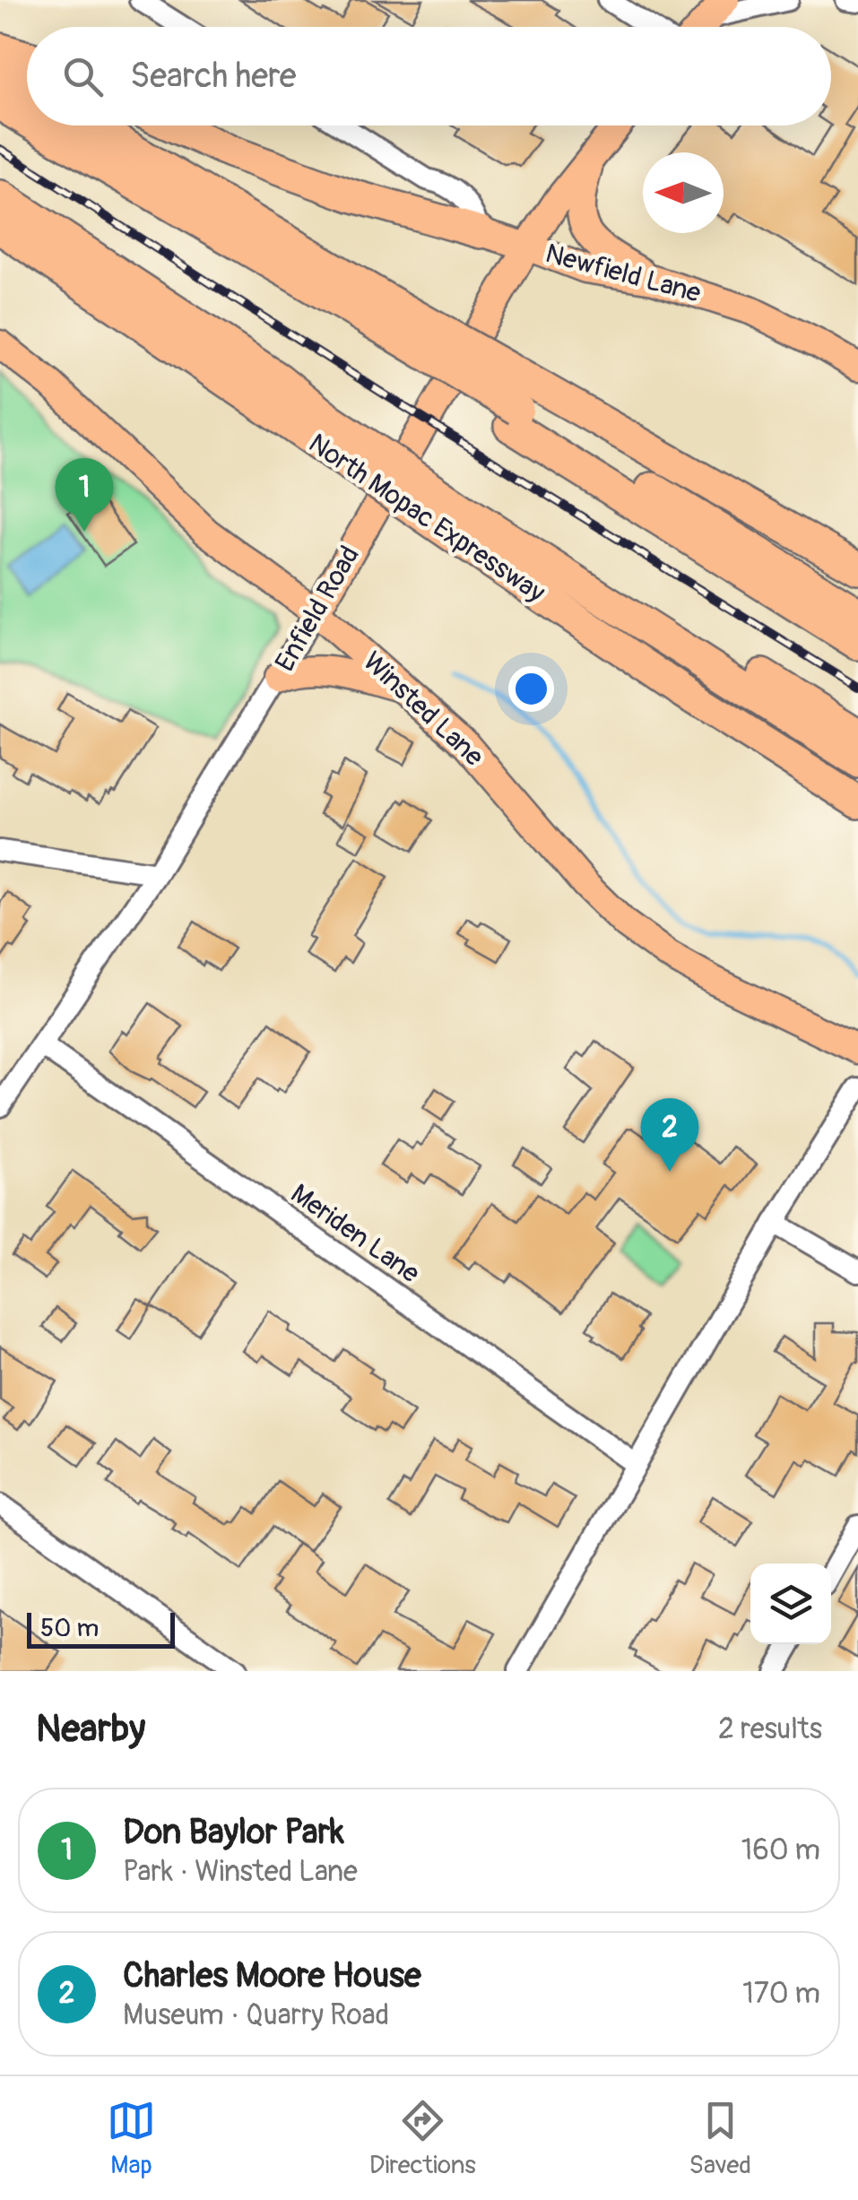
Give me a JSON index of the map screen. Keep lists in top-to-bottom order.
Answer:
{
  "streets": {
    "highway": ["North Mopac Expressway"],
    "main road": ["Newfield Lane", "Enfield Road", "Winsted Lane"],
    "street": ["Meriden Lane"]
  },
  "crossings": [
    ["Newfield Lane", "Enfield Road"],
    ["Enfield Road", "Winsted Lane"],
    ["Enfield Road", "Meriden Lane"]
  ],
  "scale_bar": "50 m",
  "north": "left",
  "page": {
    "search": "Search here",
    "pins": ["1", "2"],
    "scale": "50 m",
    "heading": ["Nearby", "2 results"],
    "list": [
      {
        "mark": "1",
        "name": "Don Baylor Park",
        "note": "Park · Winsted Lane",
        "value": "160 m"
      },
      {
        "mark": "2",
        "name": "Charles Moore House",
        "note": "Museum · Quarry Road",
        "value": "170 m"
      }
    ],
    "nav": ["Map", "Directions", "Saved"]
  }
}
